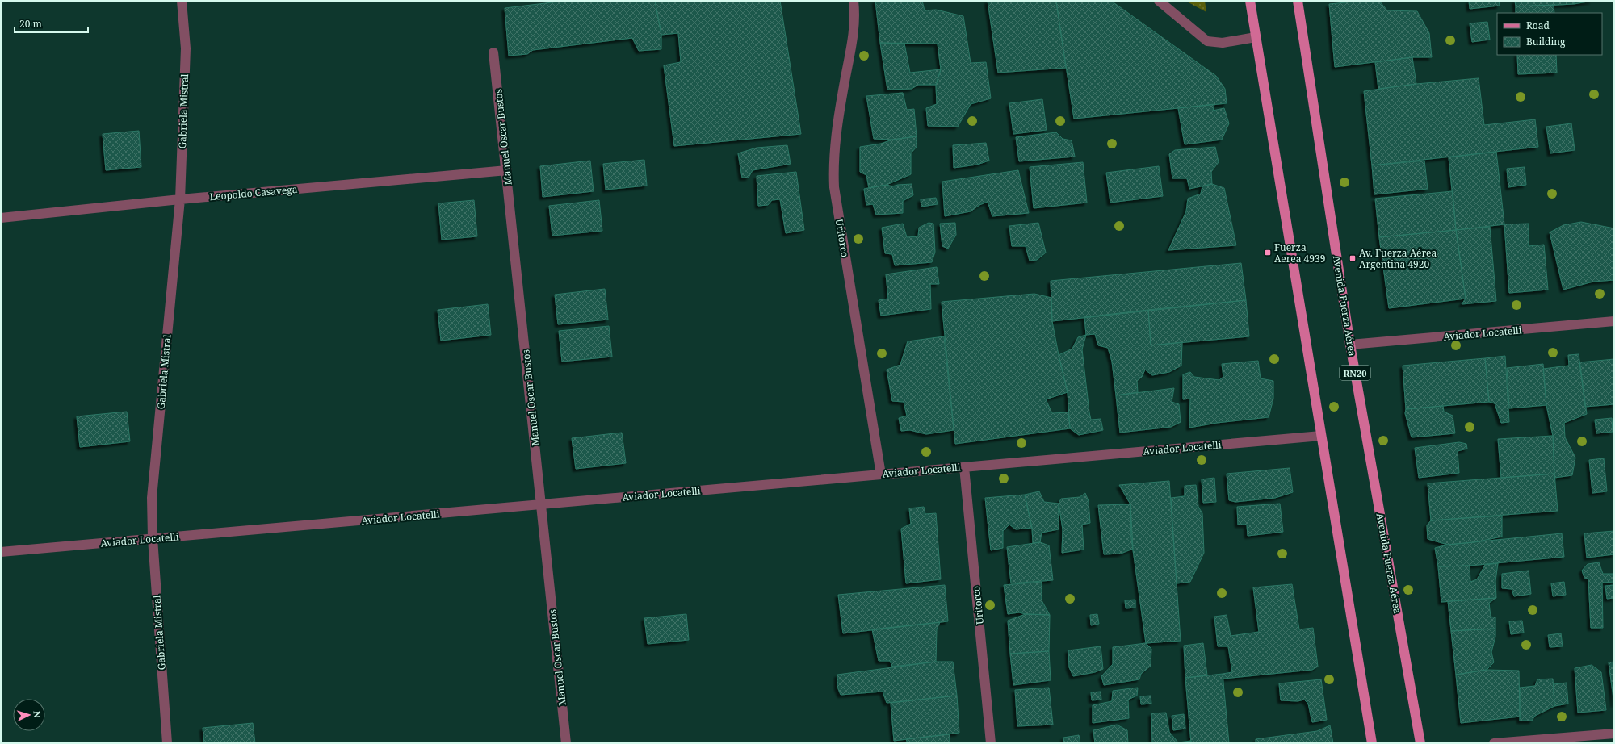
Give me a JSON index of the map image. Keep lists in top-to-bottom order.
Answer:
{
  "streets": {
    "main road": ["Avenida Fuerza Aérea", "RN20"],
    "street": [
      "Gabriela Mistral",
      "Manuel Oscar Bustos",
      "Leopoldo Casavega",
      "Uritorco",
      "Aviador Locatelli"
    ]
  },
  "crossings": [
    ["Gabriela Mistral", "Leopoldo Casavega"],
    ["Gabriela Mistral", "Aviador Locatelli"],
    ["Manuel Oscar Bustos", "Leopoldo Casavega"],
    ["Manuel Oscar Bustos", "Aviador Locatelli"],
    ["Uritorco", "Aviador Locatelli"],
    ["Avenida Fuerza Aérea", "Aviador Locatelli"]
  ],
  "places": {
    "transit": ["Fuerza Aerea 4939", "Av. Fuerza Aérea Argentina 4920"]
  },
  "legend": ["Road", "Building"],
  "scale_bar": "20 m",
  "north": "right"
}
